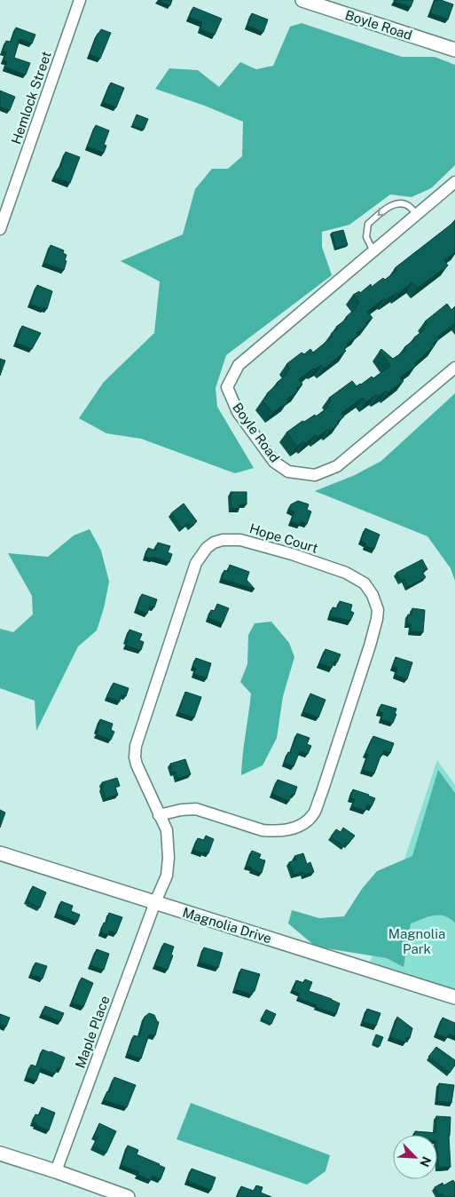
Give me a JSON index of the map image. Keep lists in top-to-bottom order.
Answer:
{
  "streets": {
    "street": [
      "Boyle Road",
      "Hemlock Street",
      "Hope Court",
      "Magnolia Drive",
      "Maple Place"
    ]
  },
  "crossings": [
    ["Hope Court", "Magnolia Drive"],
    ["Hope Court", "Maple Place"],
    ["Magnolia Drive", "Maple Place"]
  ],
  "parks": ["Magnolia Park"],
  "north": "bottom right"
}
